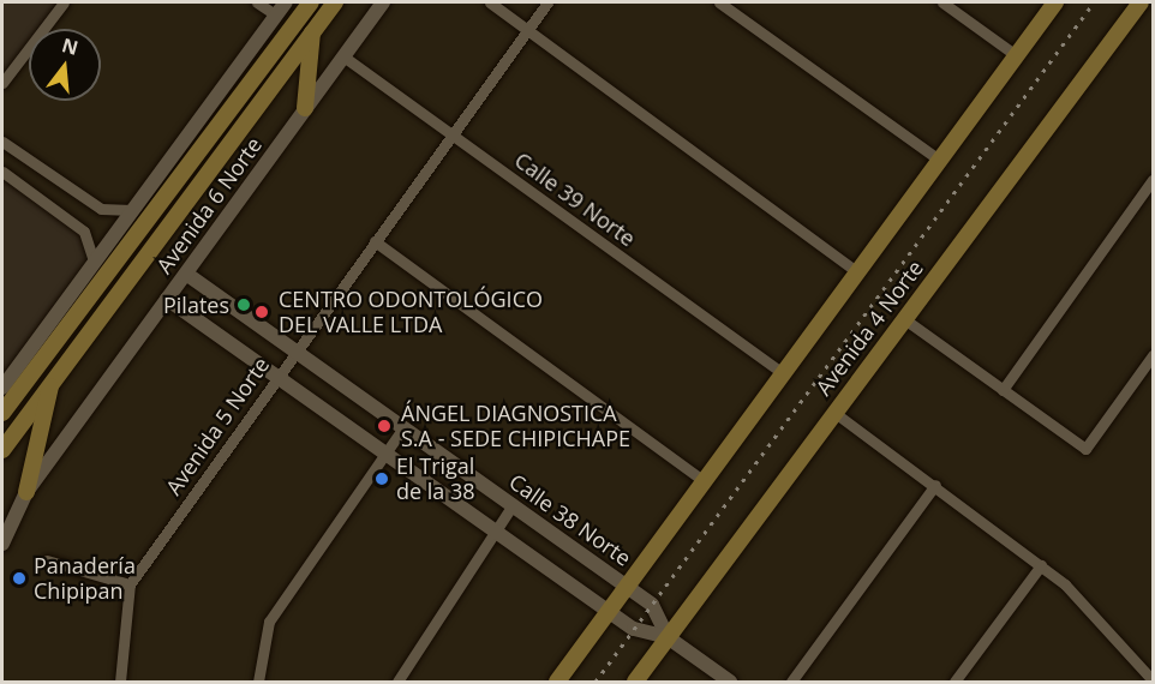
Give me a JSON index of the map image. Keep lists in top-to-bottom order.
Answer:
{
  "streets": {
    "main road": ["Avenida 6 Norte", "Avenida 4 Norte"],
    "street": ["Calle 39 Norte", "Avenida 5 Norte", "Calle 38 Norte"]
  },
  "crossings": [
    ["Calle 39 Norte", "Avenida 6 Norte"],
    ["Calle 39 Norte", "Avenida 4 Norte"],
    ["Calle 39 Norte", "Avenida 5 Norte"],
    ["Avenida 6 Norte", "Calle 38 Norte"],
    ["Avenida 4 Norte", "Calle 38 Norte"],
    ["Avenida 5 Norte", "Calle 38 Norte"]
  ],
  "places": [
    "Pilates",
    "CENTRO ODONTOLÓGICO DEL VALLE LTDA",
    "ÁNGEL DIAGNOSTICA S.A - SEDE CHIPICHAPE",
    "El Trigal de la 38",
    "Panadería Chipipan"
  ],
  "north": "top"
}
